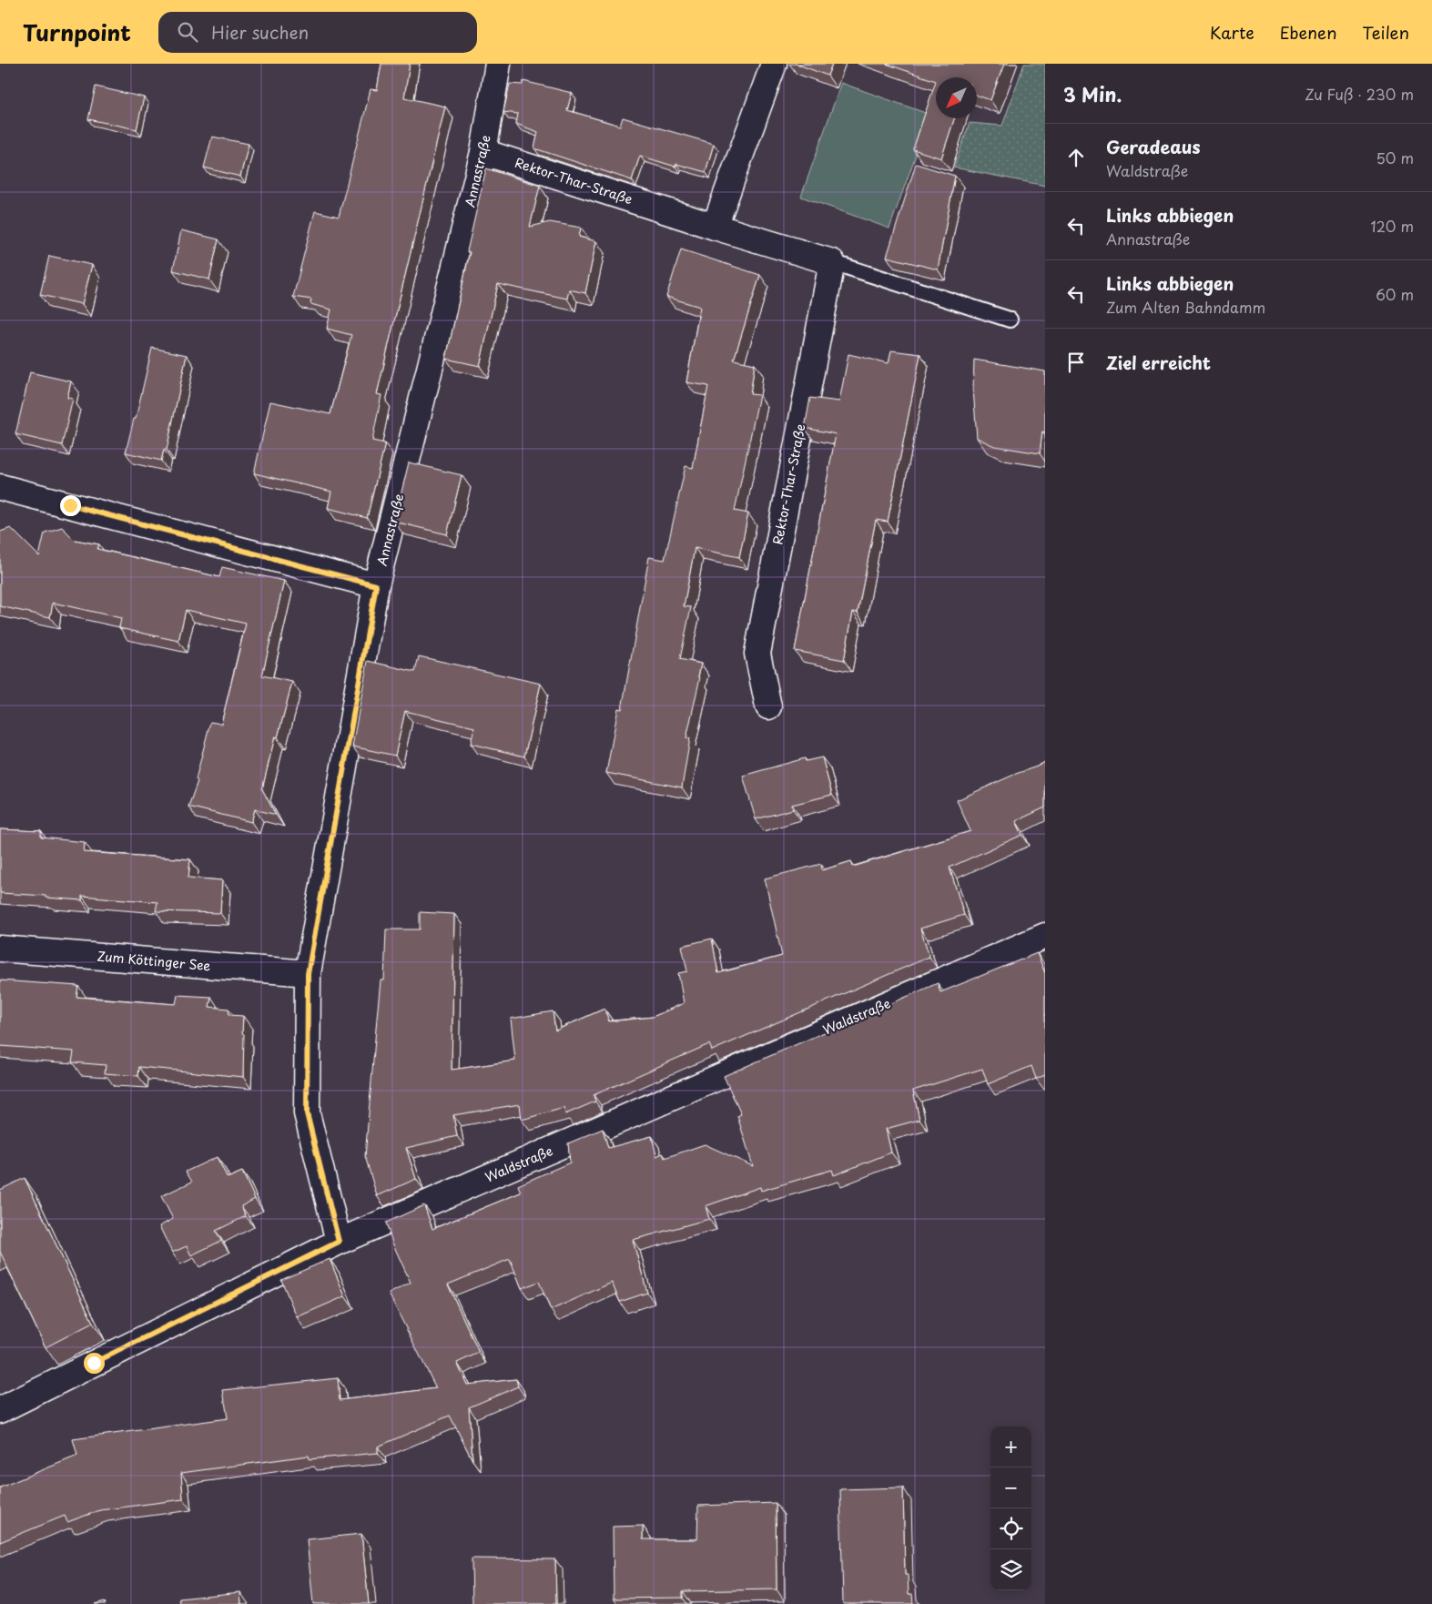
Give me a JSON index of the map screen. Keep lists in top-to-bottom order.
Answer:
{
  "streets": {
    "street": [
      "Annastraße",
      "Rektor-Thar-Straße",
      "Zum Köttinger See",
      "Waldstraße"
    ]
  },
  "crossings": [
    ["Annastraße", "Rektor-Thar-Straße"],
    ["Annastraße", "Zum Köttinger See"],
    ["Annastraße", "Waldstraße"]
  ],
  "north": "bottom left",
  "page": {
    "header": "Turnpoint",
    "search": "Hier suchen",
    "nav": ["Karte", "Ebenen", "Teilen"],
    "heading": ["3 Min.", "Zu Fuß · 230 m"],
    "list": [
      ["Geradeaus", "Waldstraße", "50 m"],
      ["Links abbiegen", "Annastraße", "120 m"],
      ["Links abbiegen", "Zum Alten Bahndamm", "60 m"],
      "Ziel erreicht"
    ],
    "map_buttons": ["+", "−"]
  }
}
